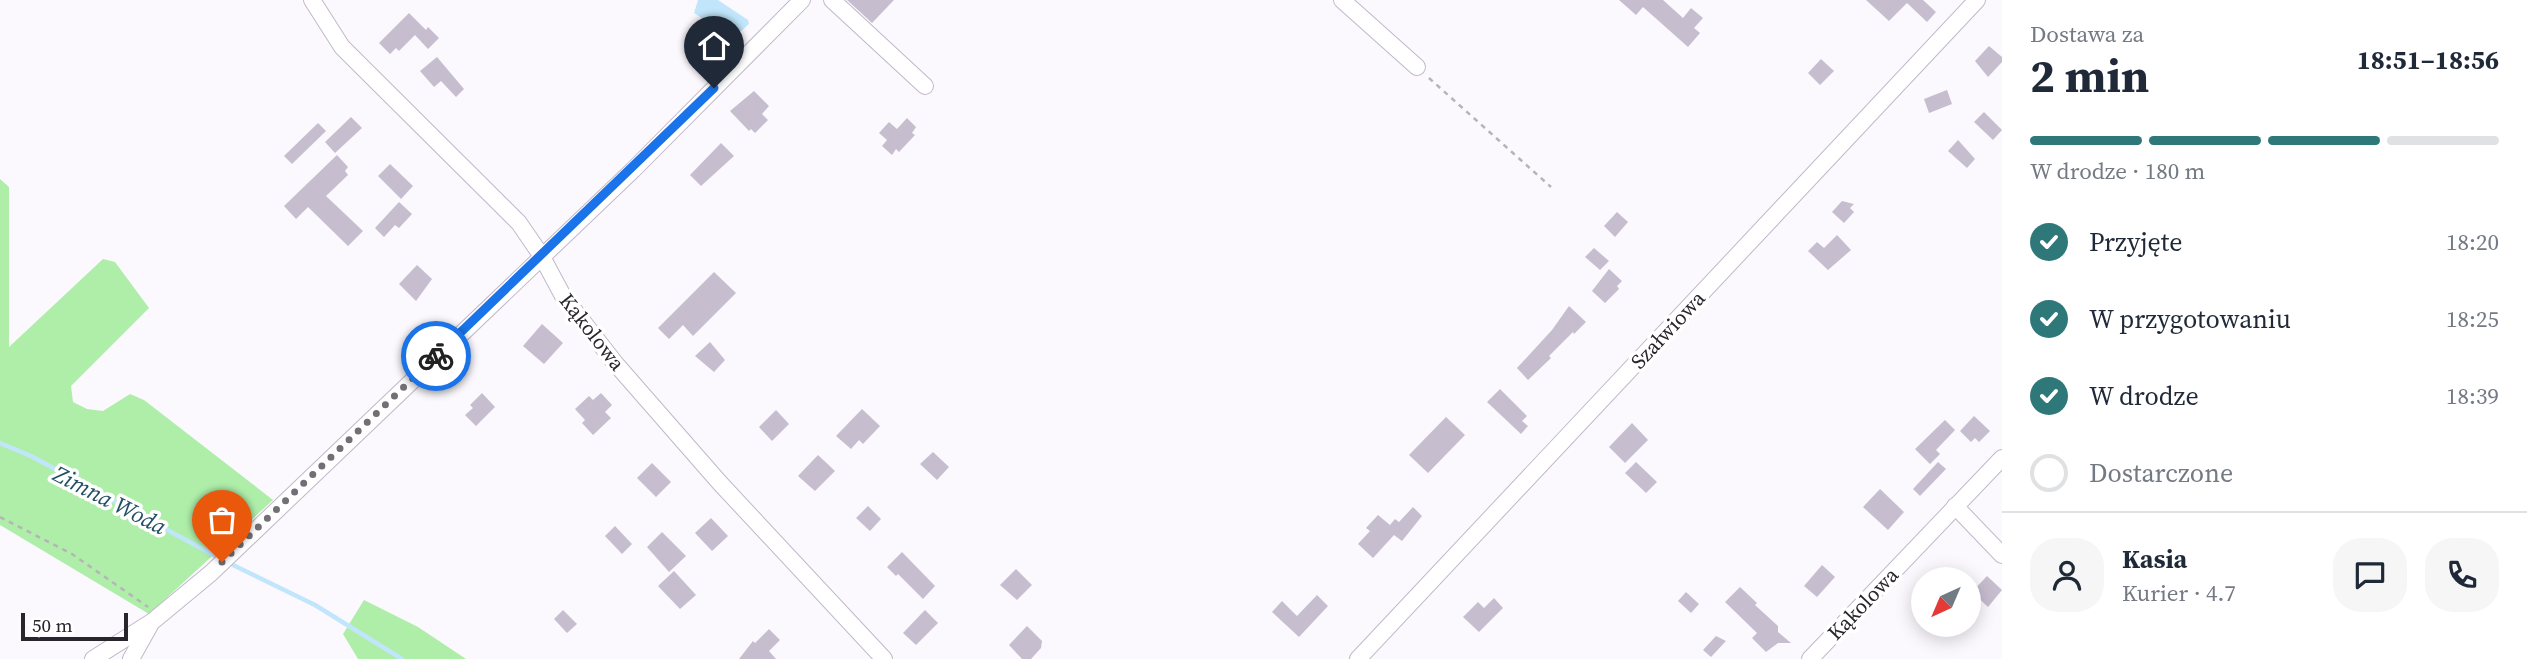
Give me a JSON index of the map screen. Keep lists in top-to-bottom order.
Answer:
{
  "streets": {
    "street": ["Szałwiowa", "Kąkolowa"]
  },
  "water": ["Zimna Woda"],
  "scale_bar": "50 m",
  "north": "bottom left",
  "page": {
    "heading": ["2 min", "Dostawa za", "18:51–18:56"],
    "panel": ["Kasia", "Kurier · 4.7"],
    "bar": "W drodze · 180 m",
    "list": [
      ["Przyjęte", "18:20"],
      ["W przygotowaniu", "18:25"],
      ["W drodze", "18:39"],
      "Dostarczone"
    ],
    "scale": "50 m"
  }
}
